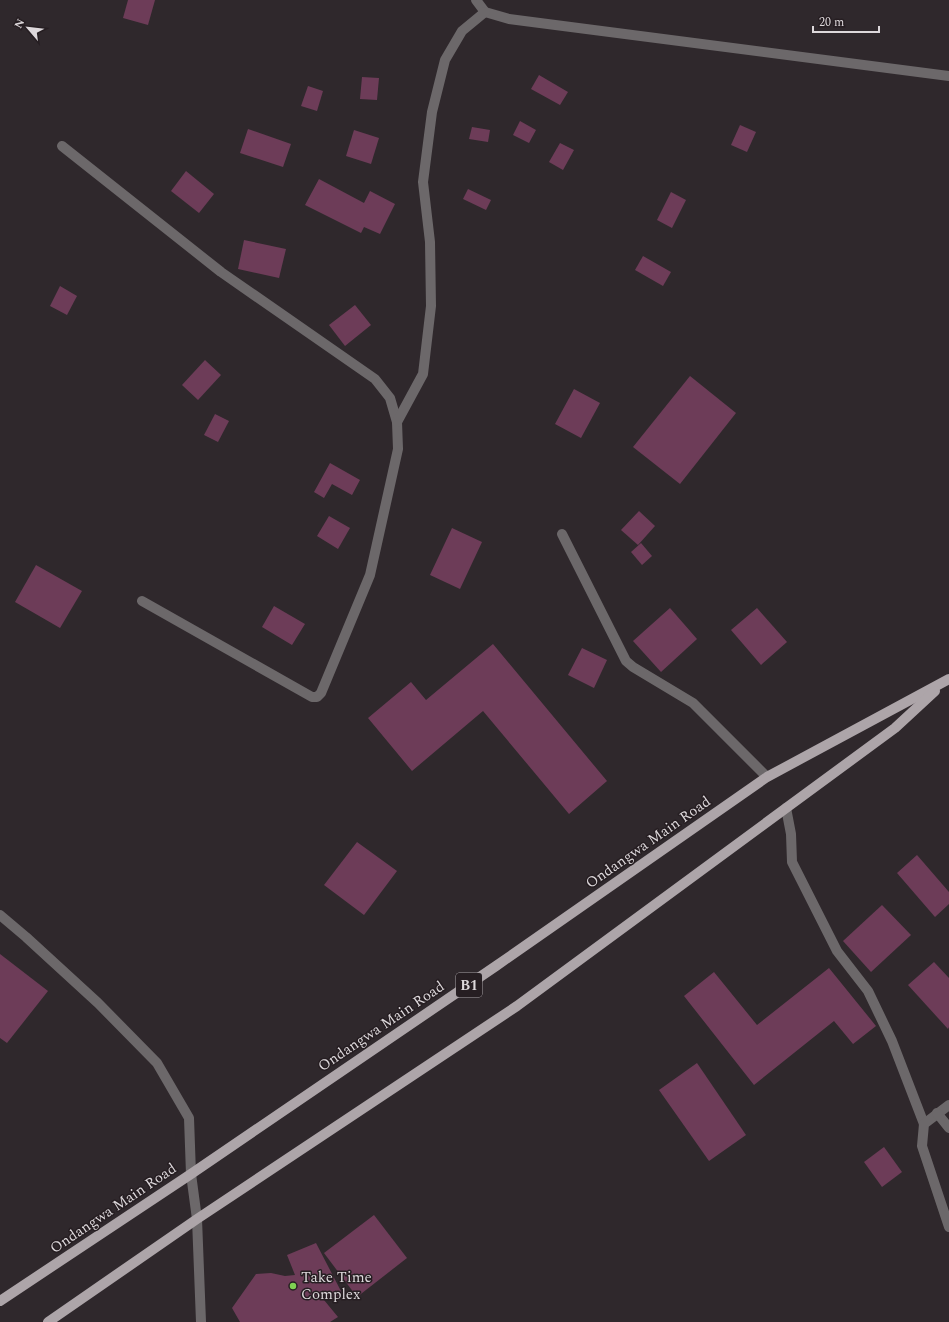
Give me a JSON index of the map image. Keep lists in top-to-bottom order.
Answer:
{
  "streets": {
    "main road": ["Ondangwa Main Road", "B1"]
  },
  "places": ["Take Time Complex"],
  "scale_bar": "20 m",
  "north": "top left"
}
